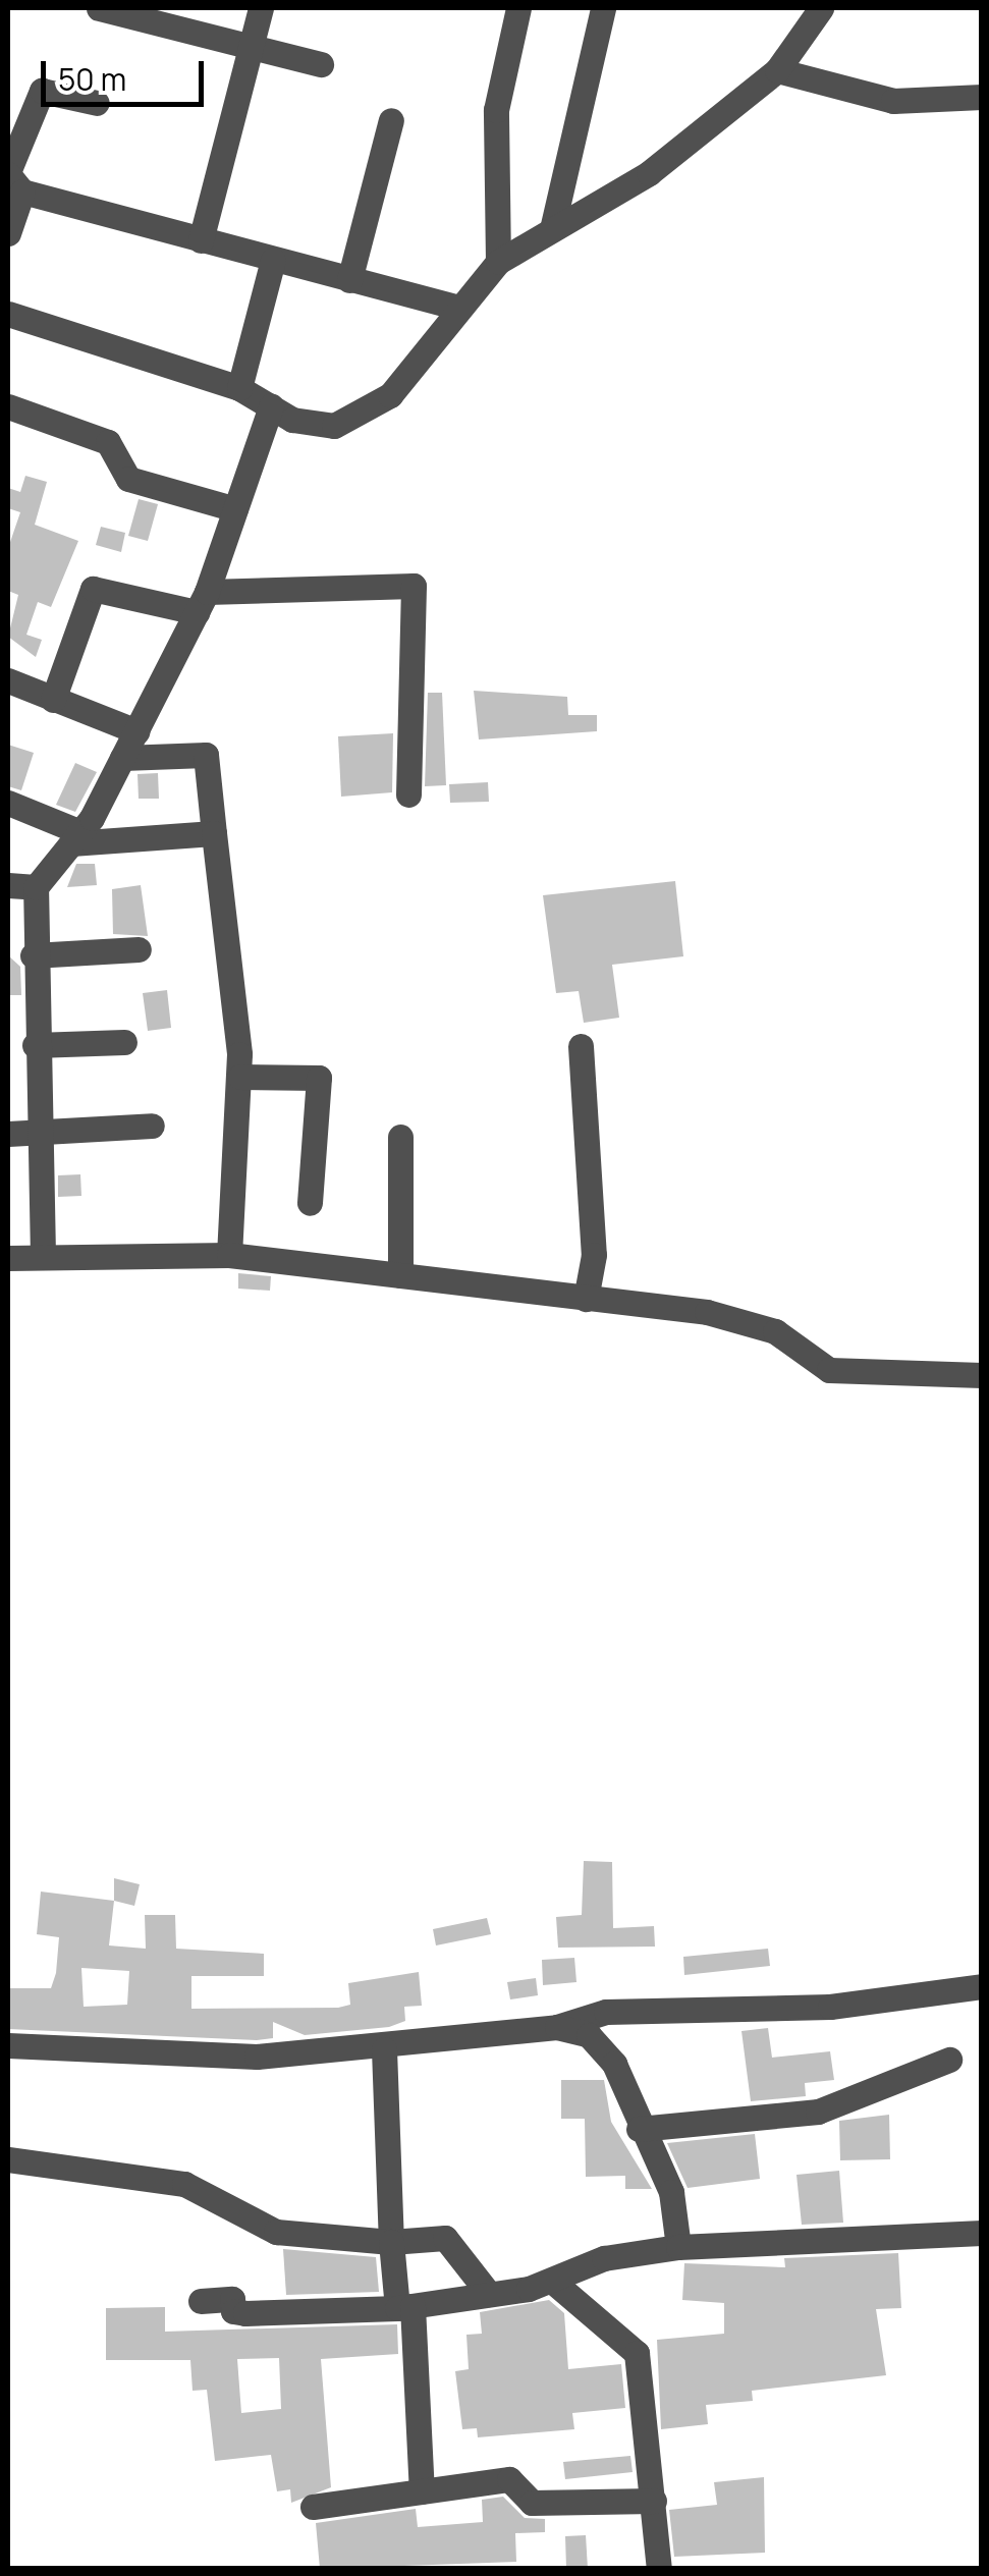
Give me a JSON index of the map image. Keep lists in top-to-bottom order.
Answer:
{
  "scale_bar": "50 m"
}
